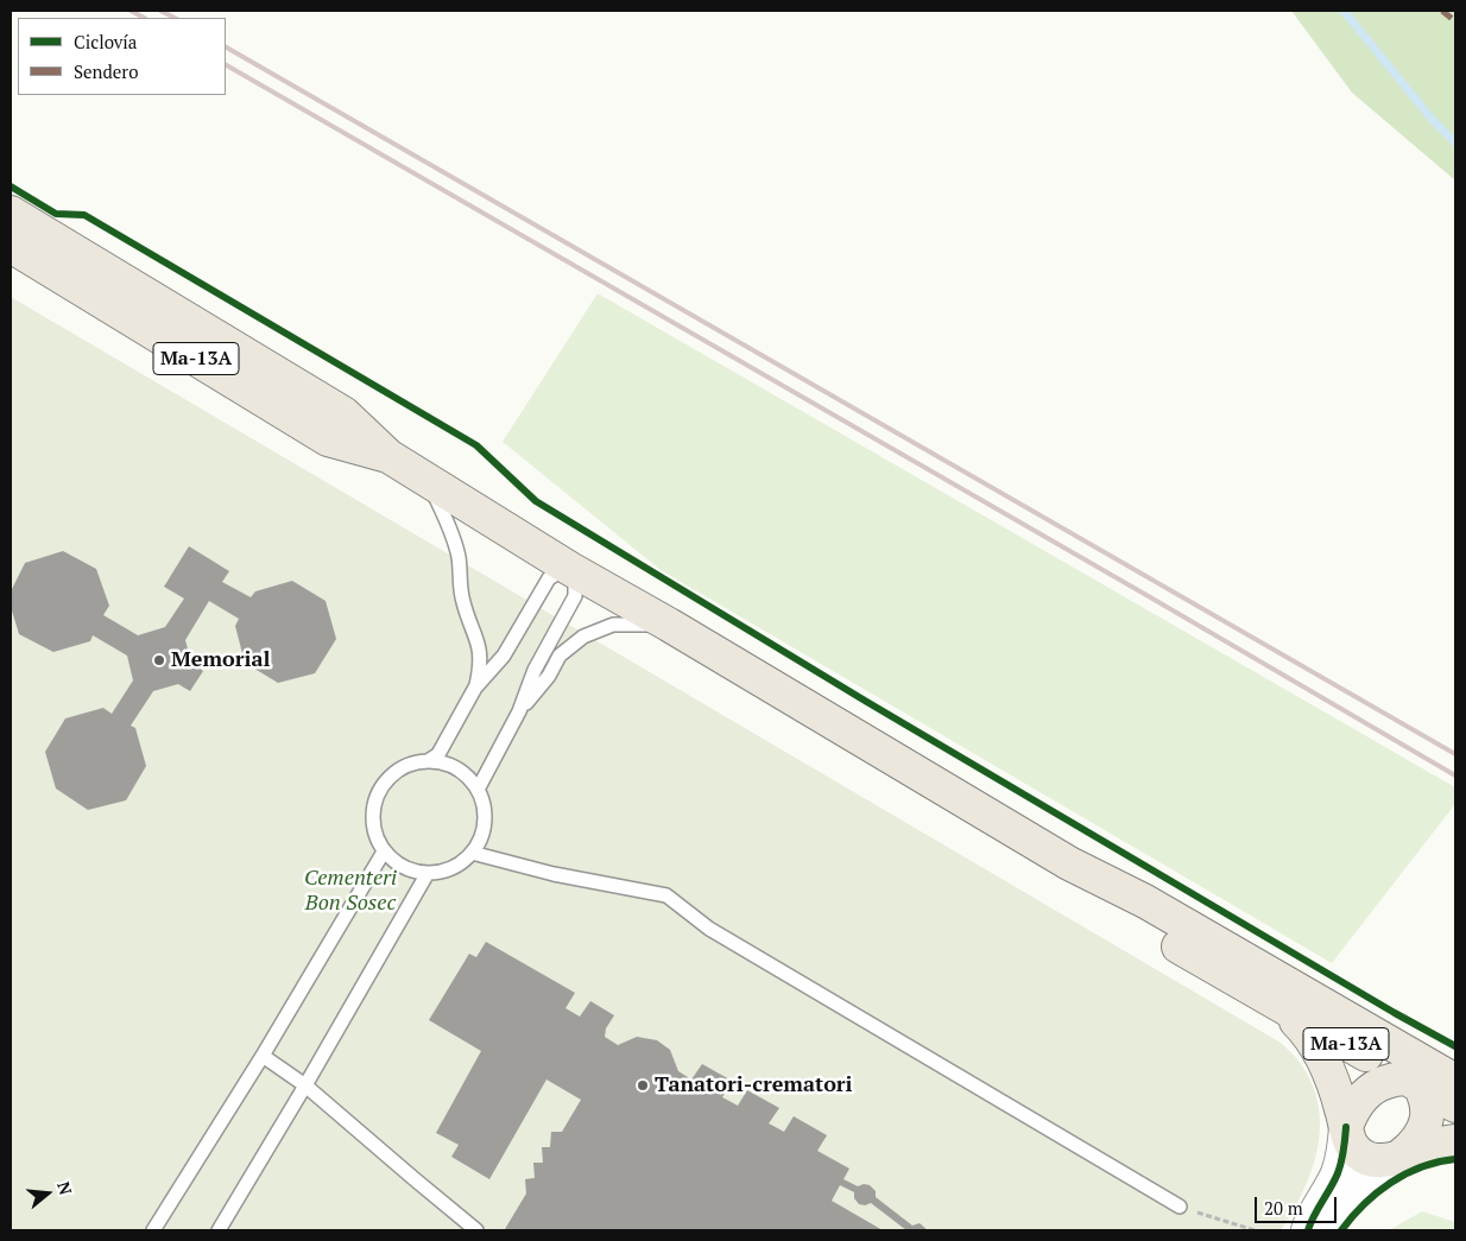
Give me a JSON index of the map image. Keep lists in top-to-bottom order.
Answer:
{
  "streets": {
    "main road": ["Ma-13A"]
  },
  "parks": ["Cementeri Bon Sosec"],
  "places": ["Memorial", "Tanatori-crematori"],
  "legend": ["Ciclovía", "Sendero"],
  "scale_bar": "20 m",
  "north": "right"
}
